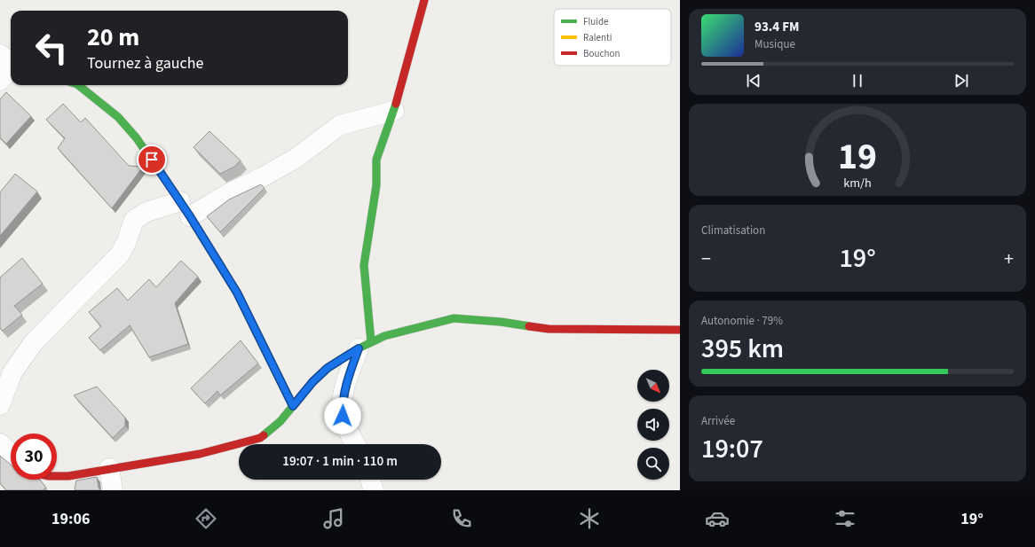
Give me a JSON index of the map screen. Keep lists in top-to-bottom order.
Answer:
{
  "legend": ["Fluide", "Ralenti", "Bouchon"],
  "north": "bottom right",
  "page": {
    "turn": ["20 m", "Tournez à gauche"],
    "song": ["93.4 FM", "Musique"],
    "tile": [
      "Climatisation",
      ["Autonomie · 79%", "395 km"],
      ["Arrivée", "19:07"]
    ],
    "heat": ["−", "19°", "+"],
    "limit": "30",
    "trip": "19:07 · 1 min · 110 m",
    "tabs": ["19:06", "19°"],
    "gauge": ["19", "km/h"]
  }
}
